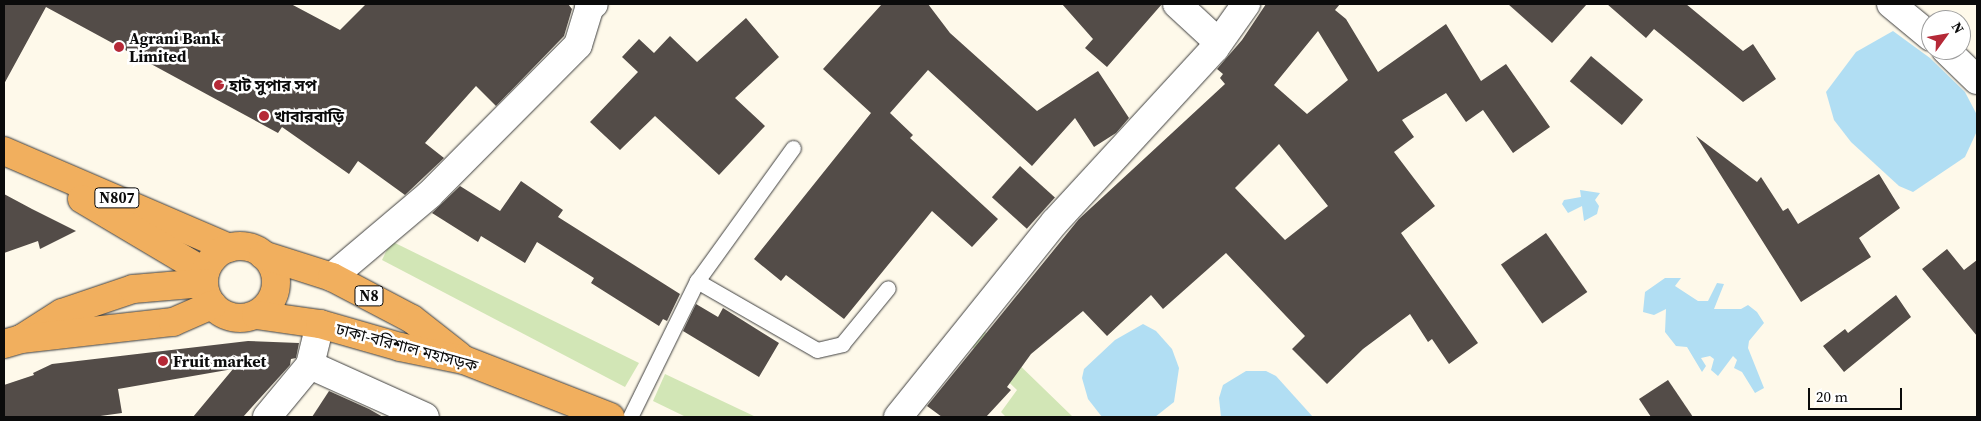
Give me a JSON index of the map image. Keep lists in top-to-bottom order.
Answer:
{
  "streets": {
    "highway": ["N807", "N8", "ঢাকা-বরিশাল মহাসড়ক"]
  },
  "crossings": [
    ["N807", "N8"],
    ["N807", "ঢাকা-বরিশাল মহাসড়ক"],
    ["N8", "ঢাকা-বরিশাল মহাসড়ক"]
  ],
  "places": [
    "Agrani Bank Limited",
    "হাট সুপার সপ",
    "খাবারবাড়ি",
    "Fruit market"
  ],
  "scale_bar": "20 m",
  "north": "top right"
}
